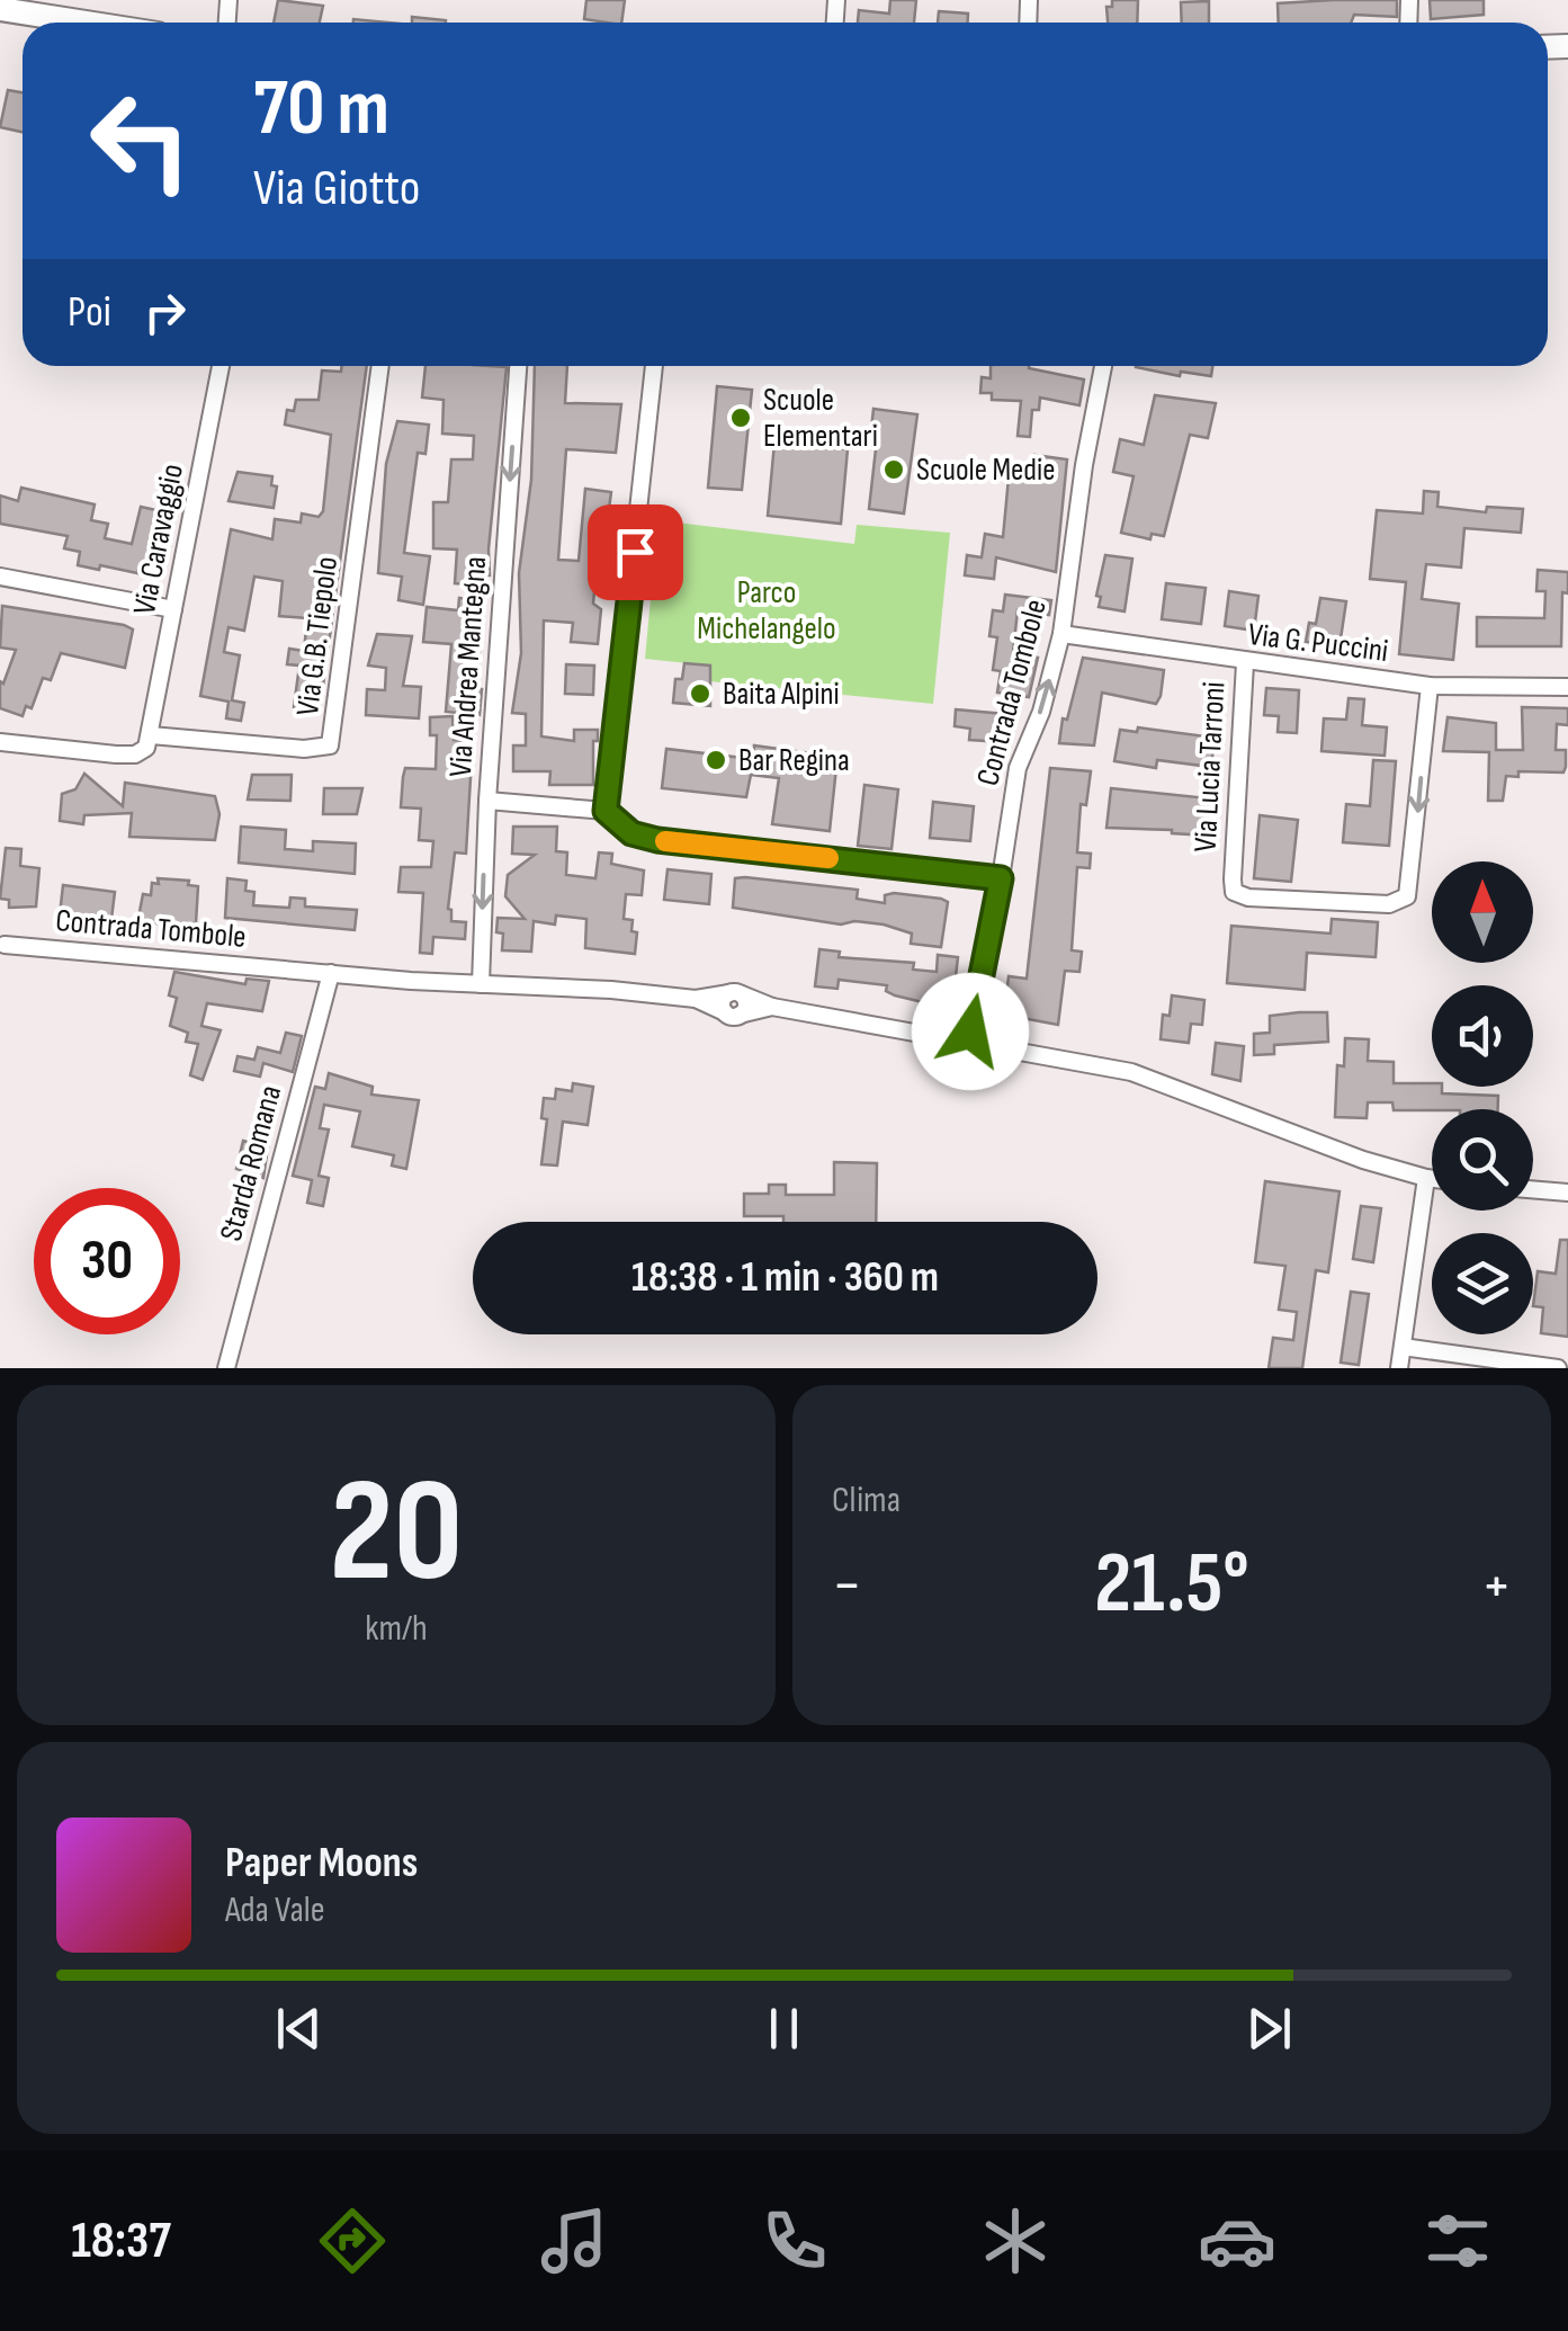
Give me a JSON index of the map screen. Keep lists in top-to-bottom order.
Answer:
{
  "streets": {
    "street": [
      "Via Caravaggio",
      "Via G.B. Tiepolo",
      "Via G. Puccini",
      "Via Andrea Mantegna",
      "Contrada Tombole",
      "Via Lucia Tarroni",
      "Starda Romana"
    ]
  },
  "crossings": [
    ["Via Caravaggio", "Via G.B. Tiepolo"],
    ["Via G. Puccini", "Contrada Tombole"],
    ["Via G. Puccini", "Via Lucia Tarroni"],
    ["Via Andrea Mantegna", "Contrada Tombole"],
    ["Contrada Tombole", "Starda Romana"]
  ],
  "parks": ["Parco Michelangelo"],
  "places": [
    "Scuole Elementari",
    "Scuole Medie",
    "Baita Alpini",
    "Bar Regina"
  ],
  "north": "top",
  "page": {
    "turn": ["70 m", "Via Giotto"],
    "then": "Poi",
    "limit": "30",
    "trip": "18:38 · 1 min · 360 m",
    "tile": [
      ["20", "km/h"],
      "Clima"
    ],
    "heat": ["−", "21.5°", "+"],
    "song": ["Paper Moons", "Ada Vale"],
    "tabs": "18:37"
  }
}
